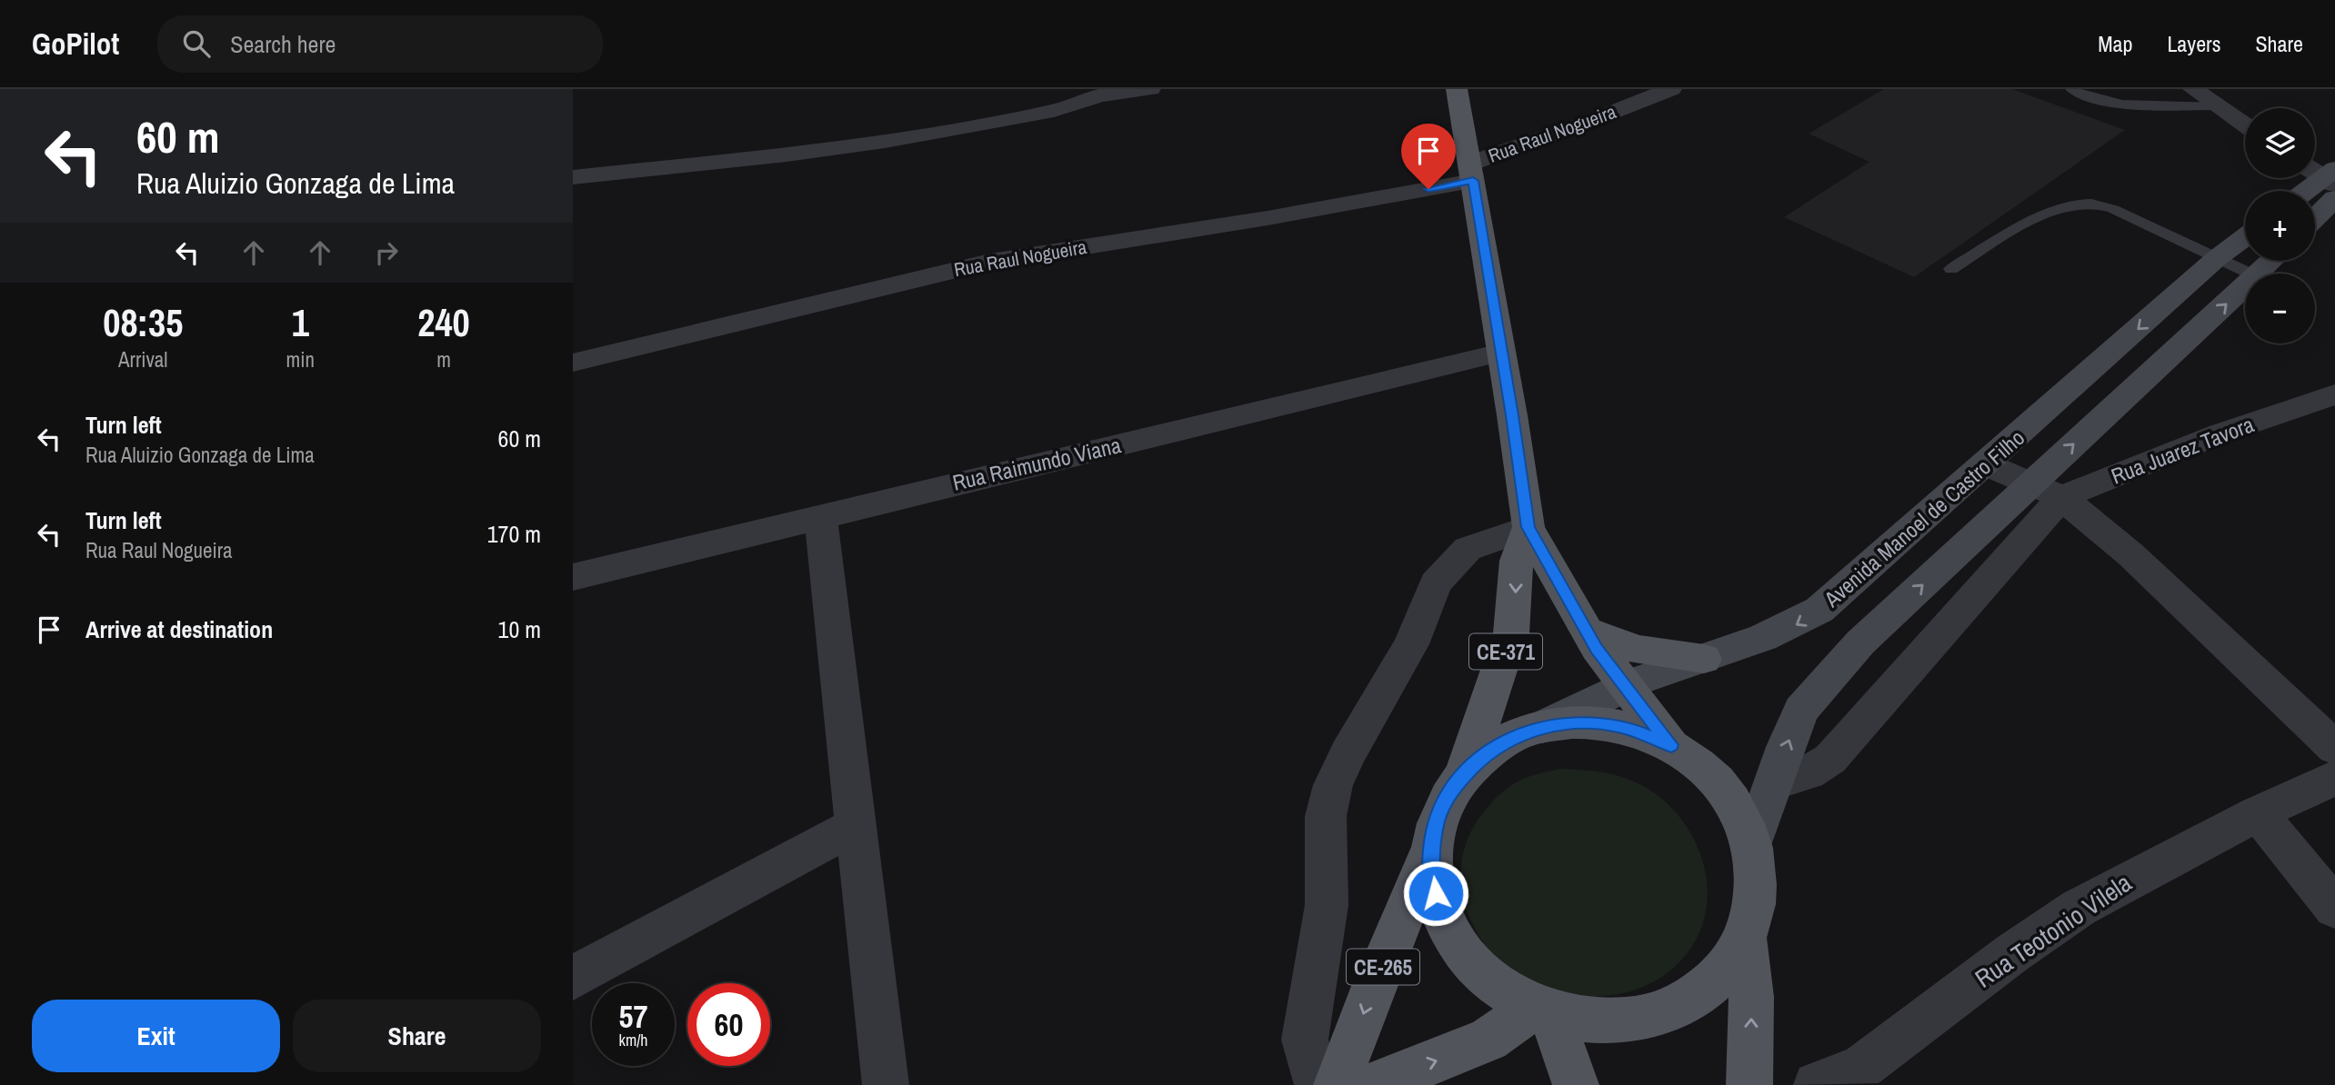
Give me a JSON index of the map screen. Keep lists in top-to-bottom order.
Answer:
{
  "streets": {
    "main road": ["Avenida Manoel de Castro Filho", "CE-371", "CE-265"],
    "street": [
      "Rua Raul Nogueira",
      "Rua Juarez Tavora",
      "Rua Raimundo Viana",
      "Rua Teotonio Vilela"
    ]
  },
  "crossings": [
    ["Rua Raul Nogueira", "CE-371"],
    ["Rua Juarez Tavora", "Avenida Manoel de Castro Filho"],
    ["Rua Raimundo Viana", "CE-371"],
    ["Avenida Manoel de Castro Filho", "CE-371"]
  ],
  "page": {
    "header": "GoPilot",
    "search": "Search here",
    "nav": ["Map", "Layers", "Share"],
    "turn": ["60 m", "Rua Aluizio Gonzaga de Lima"],
    "map_buttons": ["+", "−"],
    "eta": [
      "08:35",
      "Arrival",
      "1",
      "min",
      "240",
      "m"
    ],
    "list": [
      {
        "name": "Turn left",
        "note": "Rua Aluizio Gonzaga de Lima",
        "value": "60 m"
      },
      {
        "name": "Turn left",
        "note": "Rua Raul Nogueira",
        "value": "170 m"
      },
      {
        "name": "Arrive at destination",
        "value": "10 m"
      }
    ],
    "speed": "57 km/h",
    "limit": "60",
    "buttons": ["Exit", "Share"]
  }
}
